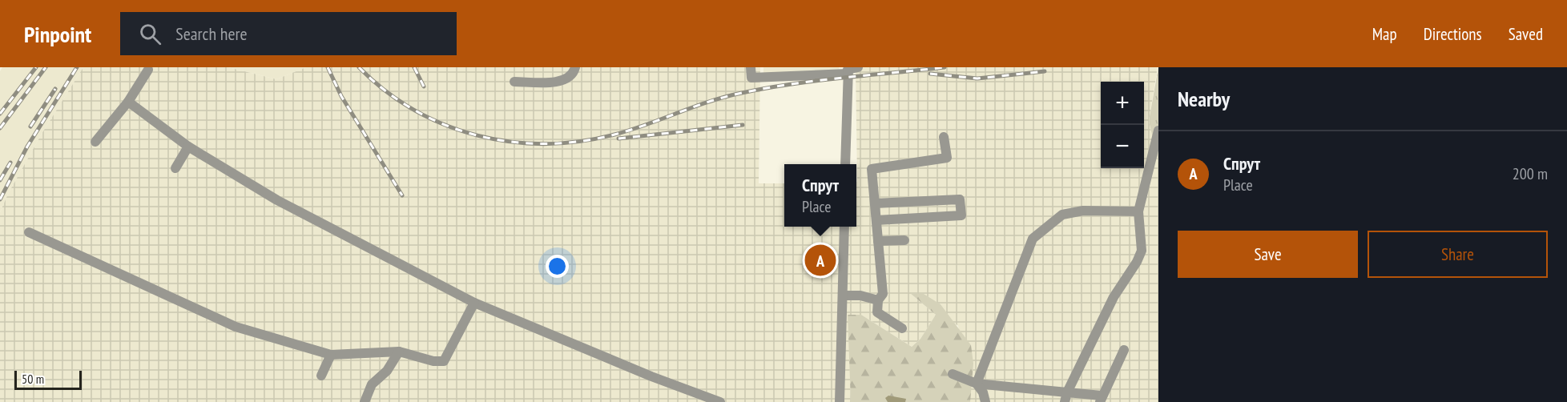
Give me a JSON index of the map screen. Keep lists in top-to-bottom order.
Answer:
{
  "scale_bar": "50 m",
  "page": {
    "header": "Pinpoint",
    "search": "Search here",
    "nav": ["Map", "Directions", "Saved"],
    "heading": "Nearby",
    "map_buttons": ["+", "−"],
    "list": [
      {
        "mark": "A",
        "name": "Спрут",
        "note": "Place",
        "value": "200 m"
      }
    ],
    "popup": ["Спрут", "Place"],
    "buttons": ["Save", "Share"],
    "pins": "A",
    "scale": "50 m"
  }
}
